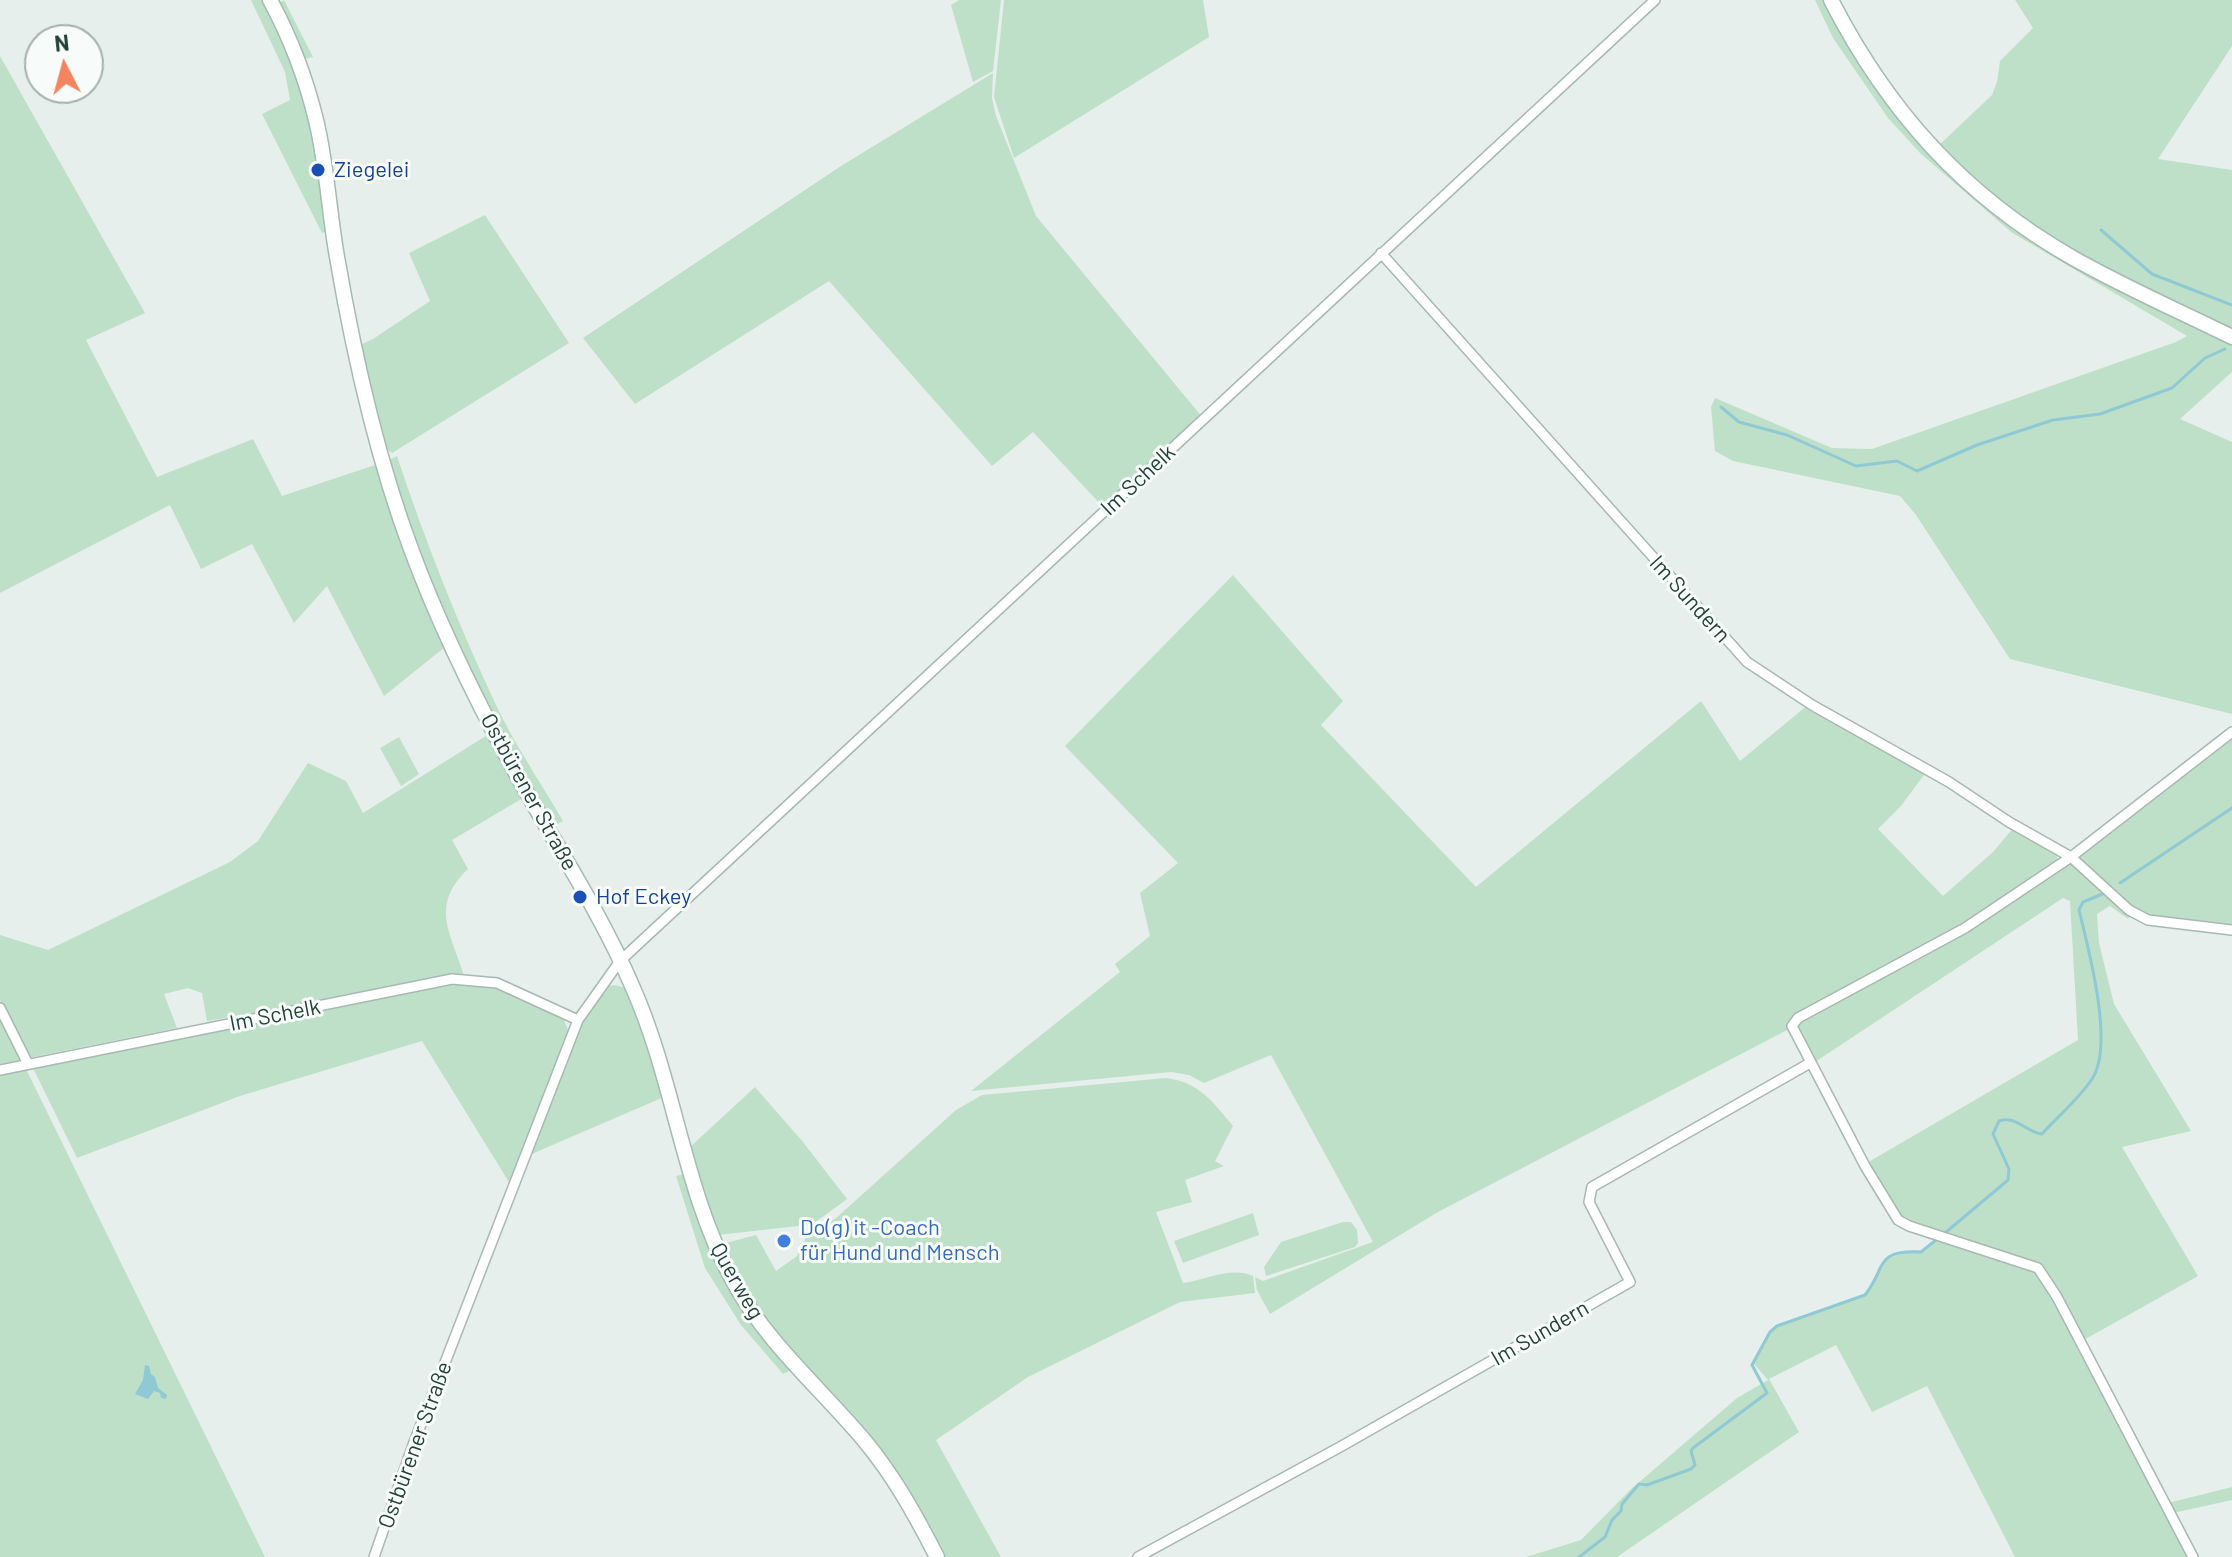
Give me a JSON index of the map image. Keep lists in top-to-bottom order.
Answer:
{
  "streets": {
    "street": [
      "Im Schelk",
      "Im Sundern",
      "Ostbürener Straße",
      "Querweg"
    ]
  },
  "crossings": [
    ["Im Schelk", "Im Sundern"],
    ["Im Schelk", "Ostbürener Straße"],
    ["Im Schelk", "Querweg"],
    ["Ostbürener Straße", "Querweg"]
  ],
  "places": ["Ziegelei", "Hof Eckey", "Do(g) it -Coach für Hund und Mensch"],
  "north": "top"
}
